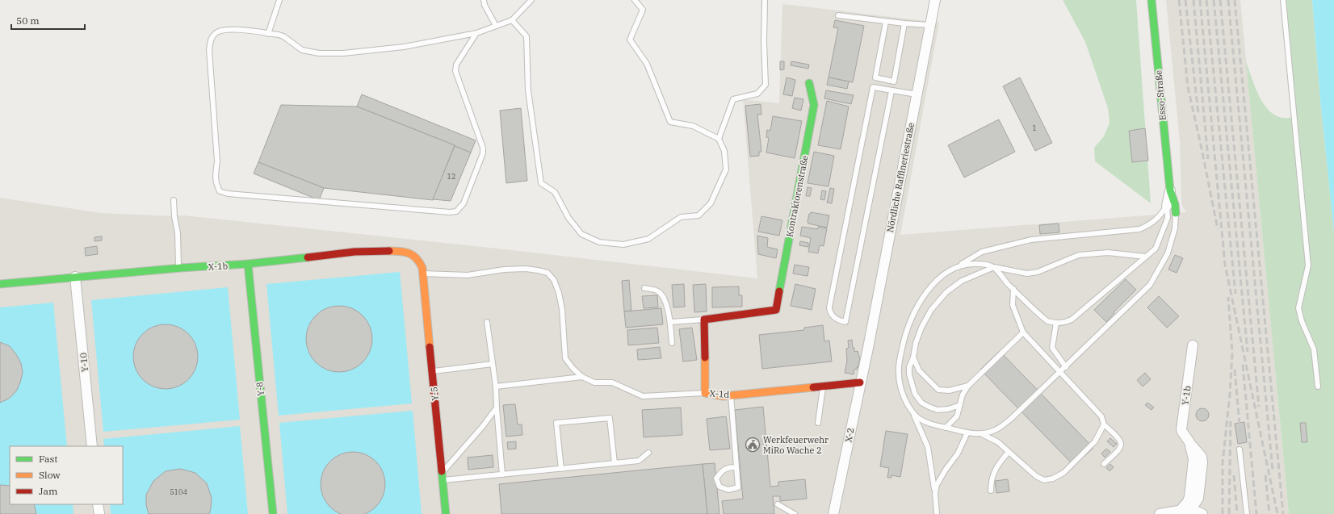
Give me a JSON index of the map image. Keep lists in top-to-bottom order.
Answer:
{
  "streets": {
    "street": [
      "Esso-Straße",
      "Nördliche Raffineriestraße",
      "Kontraktorenstraße",
      "X-1b",
      "Y-10",
      "Y-8",
      "Y-5",
      "X-1d",
      "Y-1b",
      "X-2"
    ]
  },
  "crossings": [
    ["Nördliche Raffineriestraße", "X-2"],
    ["Kontraktorenstraße", "X-1d"],
    ["X-1b", "Y-10"],
    ["X-1b", "Y-8"],
    ["X-1b", "Y-5"],
    ["X-1d", "X-2"]
  ],
  "places": {
    "public building": ["Werkfeuerwehr MiRo Wache 2"]
  },
  "house_numbers": ["1", "12", "5104"],
  "legend": ["Fast", "Slow", "Jam"],
  "scale_bar": "50 m"
}
